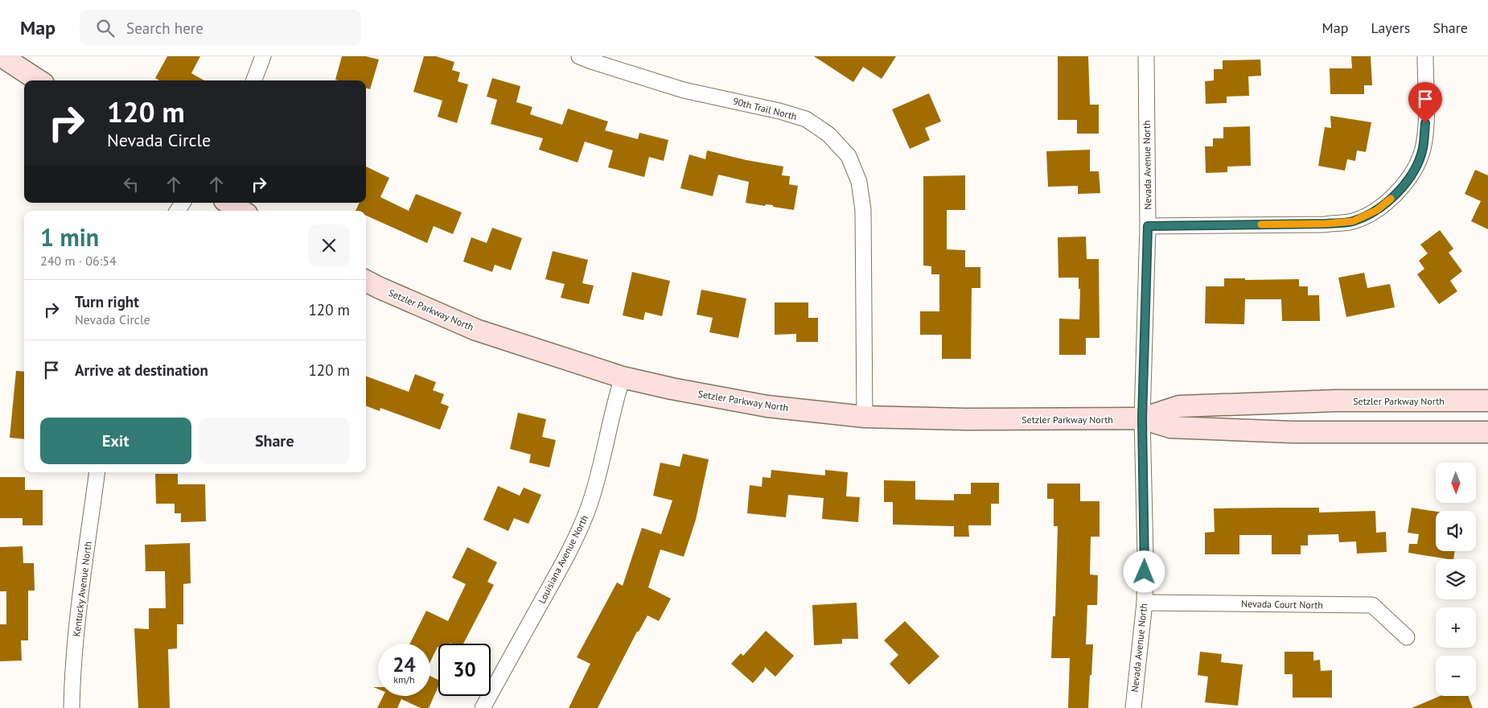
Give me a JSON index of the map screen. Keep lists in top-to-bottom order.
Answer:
{
  "streets": {
    "street": [
      "90th Trail North",
      "Nevada Avenue North",
      "Setzler Parkway North",
      "Louisiana Avenue North",
      "Kentucky Avenue North",
      "Nevada Court North"
    ]
  },
  "crossings": [
    ["90th Trail North", "Setzler Parkway North"],
    ["Nevada Avenue North", "Setzler Parkway North"],
    ["Nevada Avenue North", "Nevada Court North"],
    ["Setzler Parkway North", "Louisiana Avenue North"]
  ],
  "north": "bottom",
  "page": {
    "header": "Map",
    "search": "Search here",
    "nav": ["Map", "Layers", "Share"],
    "turn": ["120 m", "Nevada Circle"],
    "heading": ["1 min", "240 m · 06:54"],
    "list": [
      {
        "name": "Turn right",
        "note": "Nevada Circle",
        "value": "120 m"
      },
      {
        "name": "Arrive at destination",
        "value": "120 m"
      }
    ],
    "buttons": ["Exit", "Share"],
    "map_buttons": ["+", "−"],
    "speed": "24 km/h",
    "limit": "30"
  }
}
